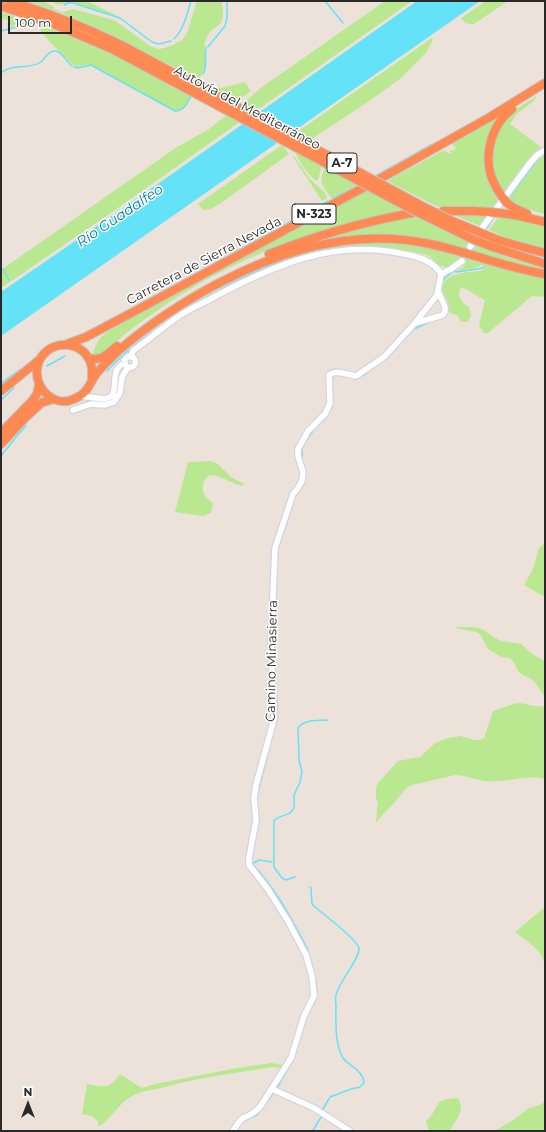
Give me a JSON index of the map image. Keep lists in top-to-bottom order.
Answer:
{
  "streets": {
    "highway": [
      "Autovía del Mediterráneo",
      "A-7",
      "N-323",
      "Carretera de Sierra Nevada"
    ],
    "street": ["Camino Minasierra"]
  },
  "water": ["Río Guadalfeo"],
  "scale_bar": "100 m",
  "north": "top"
}
